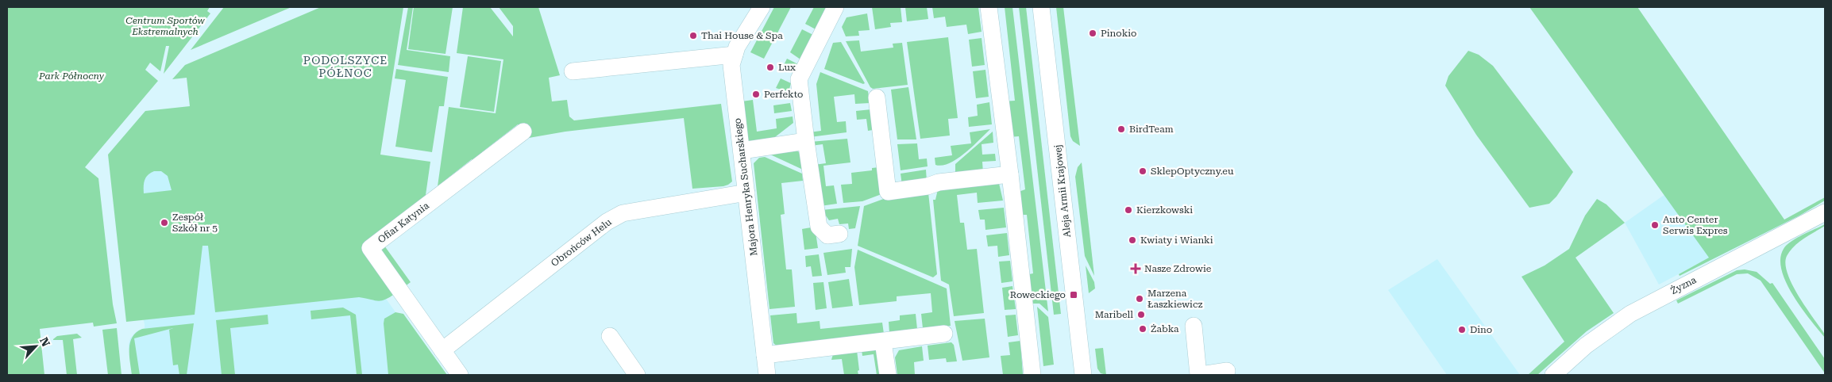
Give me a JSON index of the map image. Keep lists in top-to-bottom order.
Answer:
{
  "streets": {
    "street": [
      "Majora Henryka Sucharskiego",
      "Aleja Armii Krajowej",
      "Ofiar Katynia",
      "Obrońców Helu",
      "Żyzna"
    ]
  },
  "crossings": [
    ["Majora Henryka Sucharskiego", "Obrońców Helu"],
    ["Ofiar Katynia", "Obrońców Helu"]
  ],
  "districts": ["PODOLSZYCE PÓŁNOC"],
  "parks": ["Centrum Sportów Ekstremalnych", "Park Północny"],
  "places": {
    "other": [
      "Pinokio",
      "Thai House & Spa",
      "Lux",
      "Perfekto",
      "BirdTeam",
      "SklepOptyczny.eu",
      "Kierzkowski",
      "Zespół Szkół nr 5",
      "Auto Center Serwis Expres",
      "Kwiaty i Wianki",
      "Marzena Łaszkiewicz",
      "Maribell",
      "Żabka",
      "Dino"
    ],
    "health": ["Nasze Zdrowie"],
    "transit": ["Roweckiego"]
  },
  "north": "top right"
}
